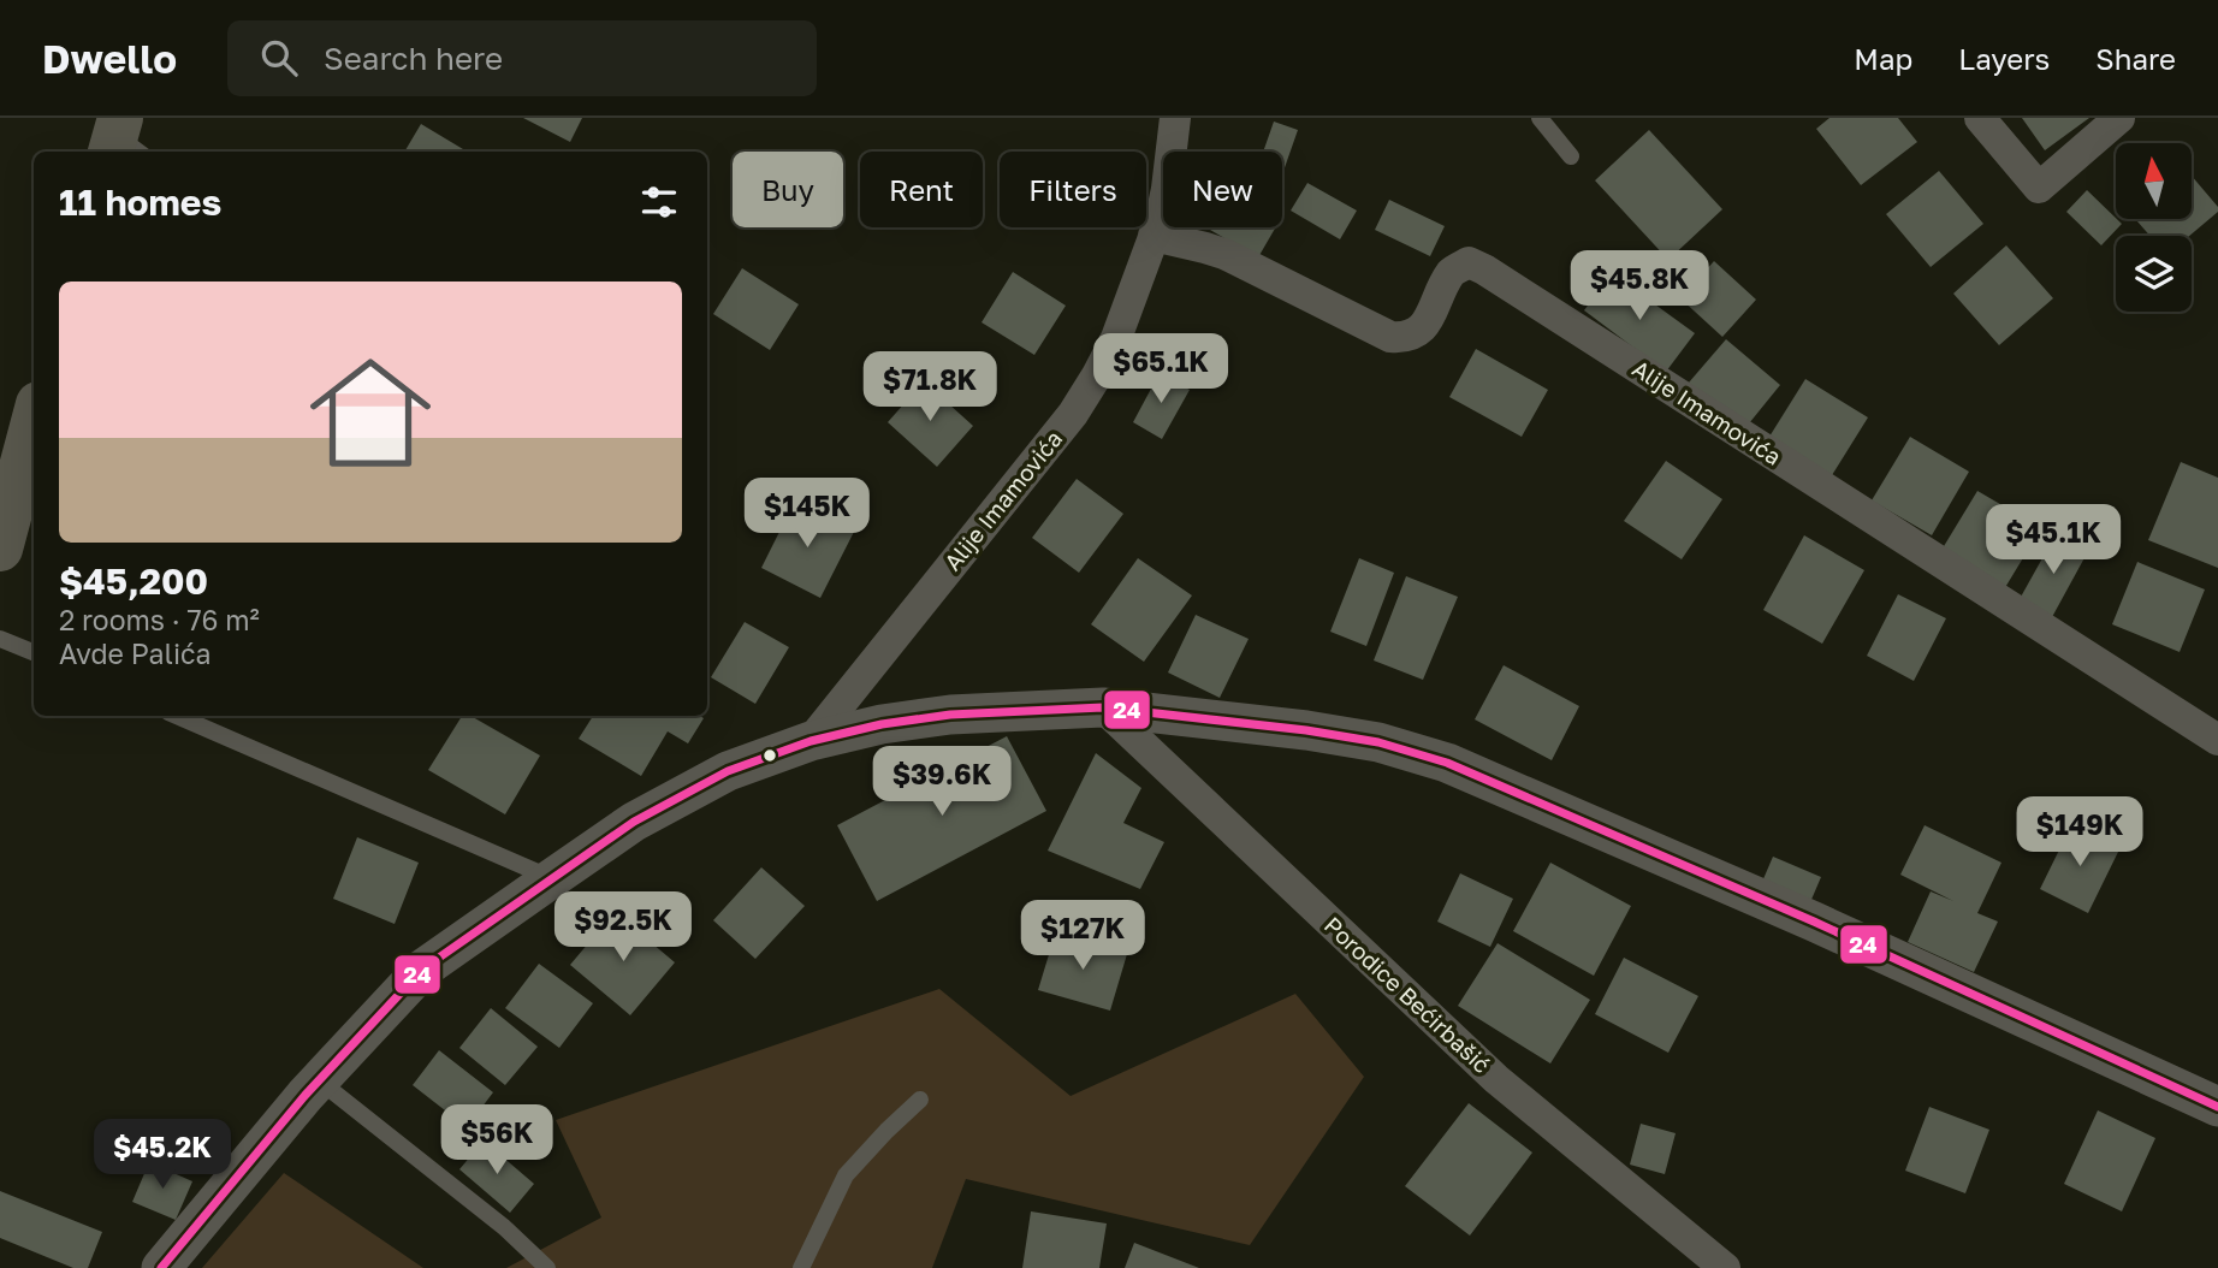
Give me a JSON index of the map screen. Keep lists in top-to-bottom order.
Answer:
{
  "streets": {
    "street": ["Alije Imamovića", "Porodice Bećirbašić"]
  },
  "lines": ["transit line 24"],
  "north": "top",
  "page": {
    "header": "Dwello",
    "search": "Search here",
    "nav": ["Map", "Layers", "Share"],
    "chip": [
      "Buy",
      "Rent",
      "Filters",
      "New"
    ],
    "heading": "11 homes",
    "price": [
      "$45.8K",
      "$65.1K",
      "$71.8K",
      "$145K",
      "$45.1K",
      "$39.6K",
      "$149K",
      "$92.5K",
      "$127K",
      "$56K",
      "$45.2K"
    ],
    "list": [
      {
        "name": "$45,200",
        "note": "2 rooms · 76 m² · Avde Palića"
      }
    ]
  }
}
